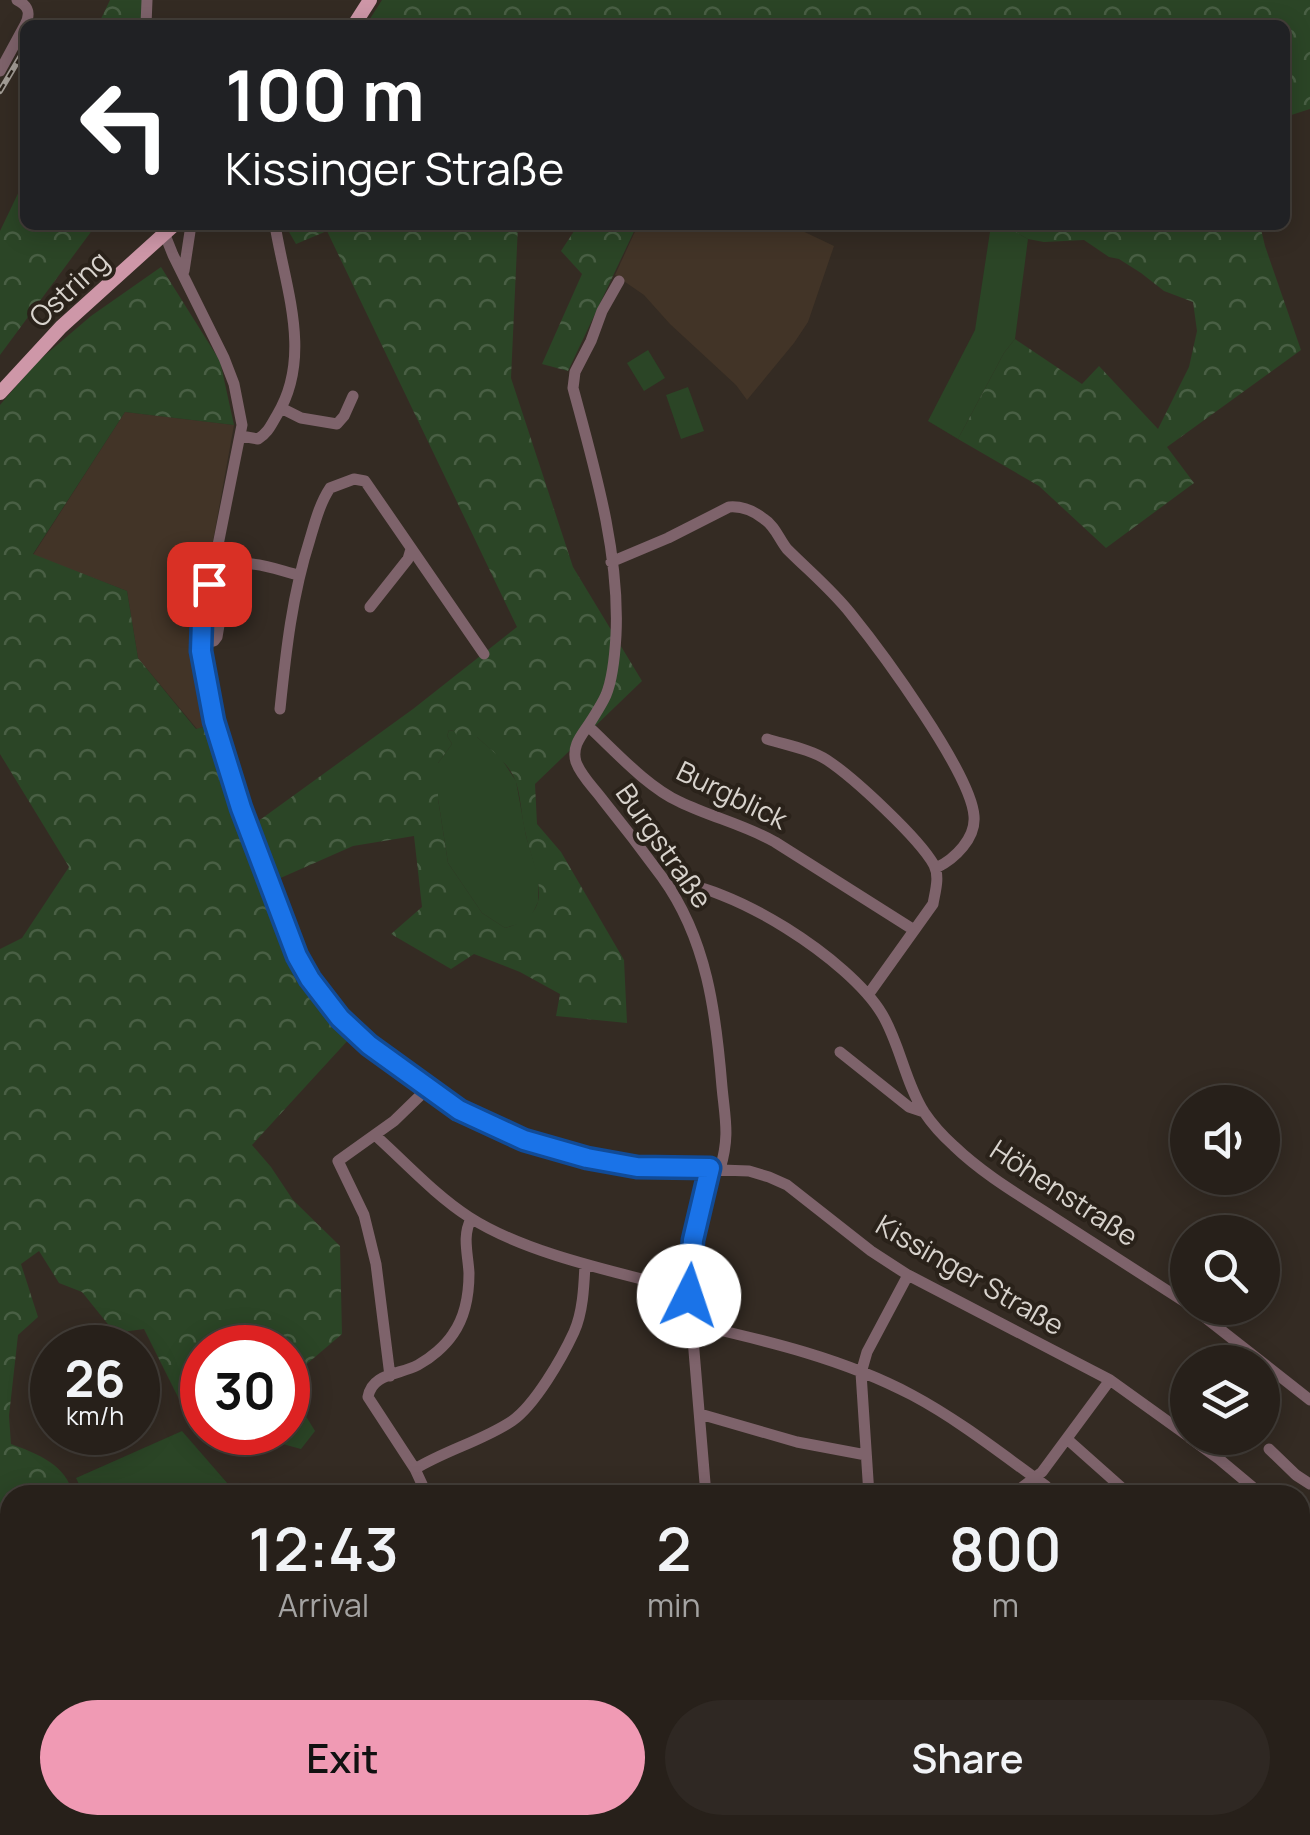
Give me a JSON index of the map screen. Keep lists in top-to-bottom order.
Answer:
{
  "streets": {
    "main road": ["Ostring"],
    "street": [
      "Burgblick",
      "Burgstraße",
      "Höhenstraße",
      "Kissinger Straße"
    ]
  },
  "crossings": [
    ["Burgblick", "Burgstraße"],
    ["Burgstraße", "Höhenstraße"],
    ["Burgstraße", "Kissinger Straße"]
  ],
  "page": {
    "turn": ["100 m", "Kissinger Straße"],
    "speed": "26 km/h",
    "limit": "30",
    "eta": [
      "12:43",
      "Arrival",
      "2",
      "min",
      "800",
      "m"
    ],
    "buttons": ["Exit", "Share"]
  }
}
